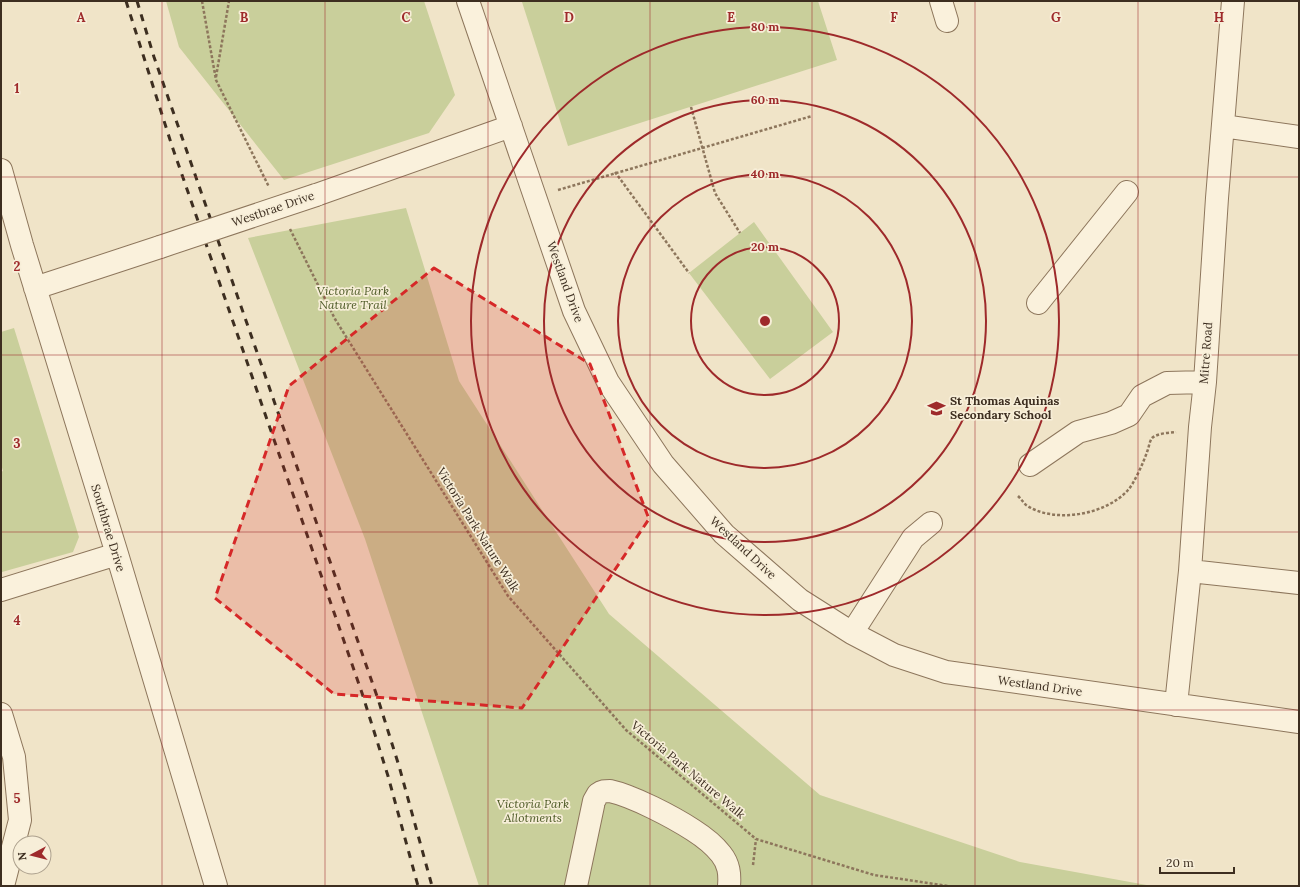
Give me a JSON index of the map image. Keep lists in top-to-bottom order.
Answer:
{
  "streets": {
    "street": [
      "Westbrae Drive",
      "Westland Drive",
      "Mitre Road",
      "Southbrae Drive"
    ],
    "path": ["Victoria Park Nature Walk"]
  },
  "crossings": [
    ["Westbrae Drive", "Westland Drive"],
    ["Westbrae Drive", "Southbrae Drive"],
    ["Westland Drive", "Mitre Road"]
  ],
  "parks": ["Victoria Park Nature Trail", "Victoria Park Allotments"],
  "places": {
    "school or university": ["St Thomas Aquinas Secondary School"]
  },
  "scale_bar": "20 m",
  "north": "left",
  "grid": {
    "columns": [
      "A",
      "B",
      "C",
      "D",
      "E",
      "F",
      "G",
      "H"
    ],
    "rows": [
      "1",
      "2",
      "3",
      "4",
      "5"
    ]
  },
  "rings": [
    "80 m",
    "60 m",
    "40 m",
    "20 m"
  ]
}
